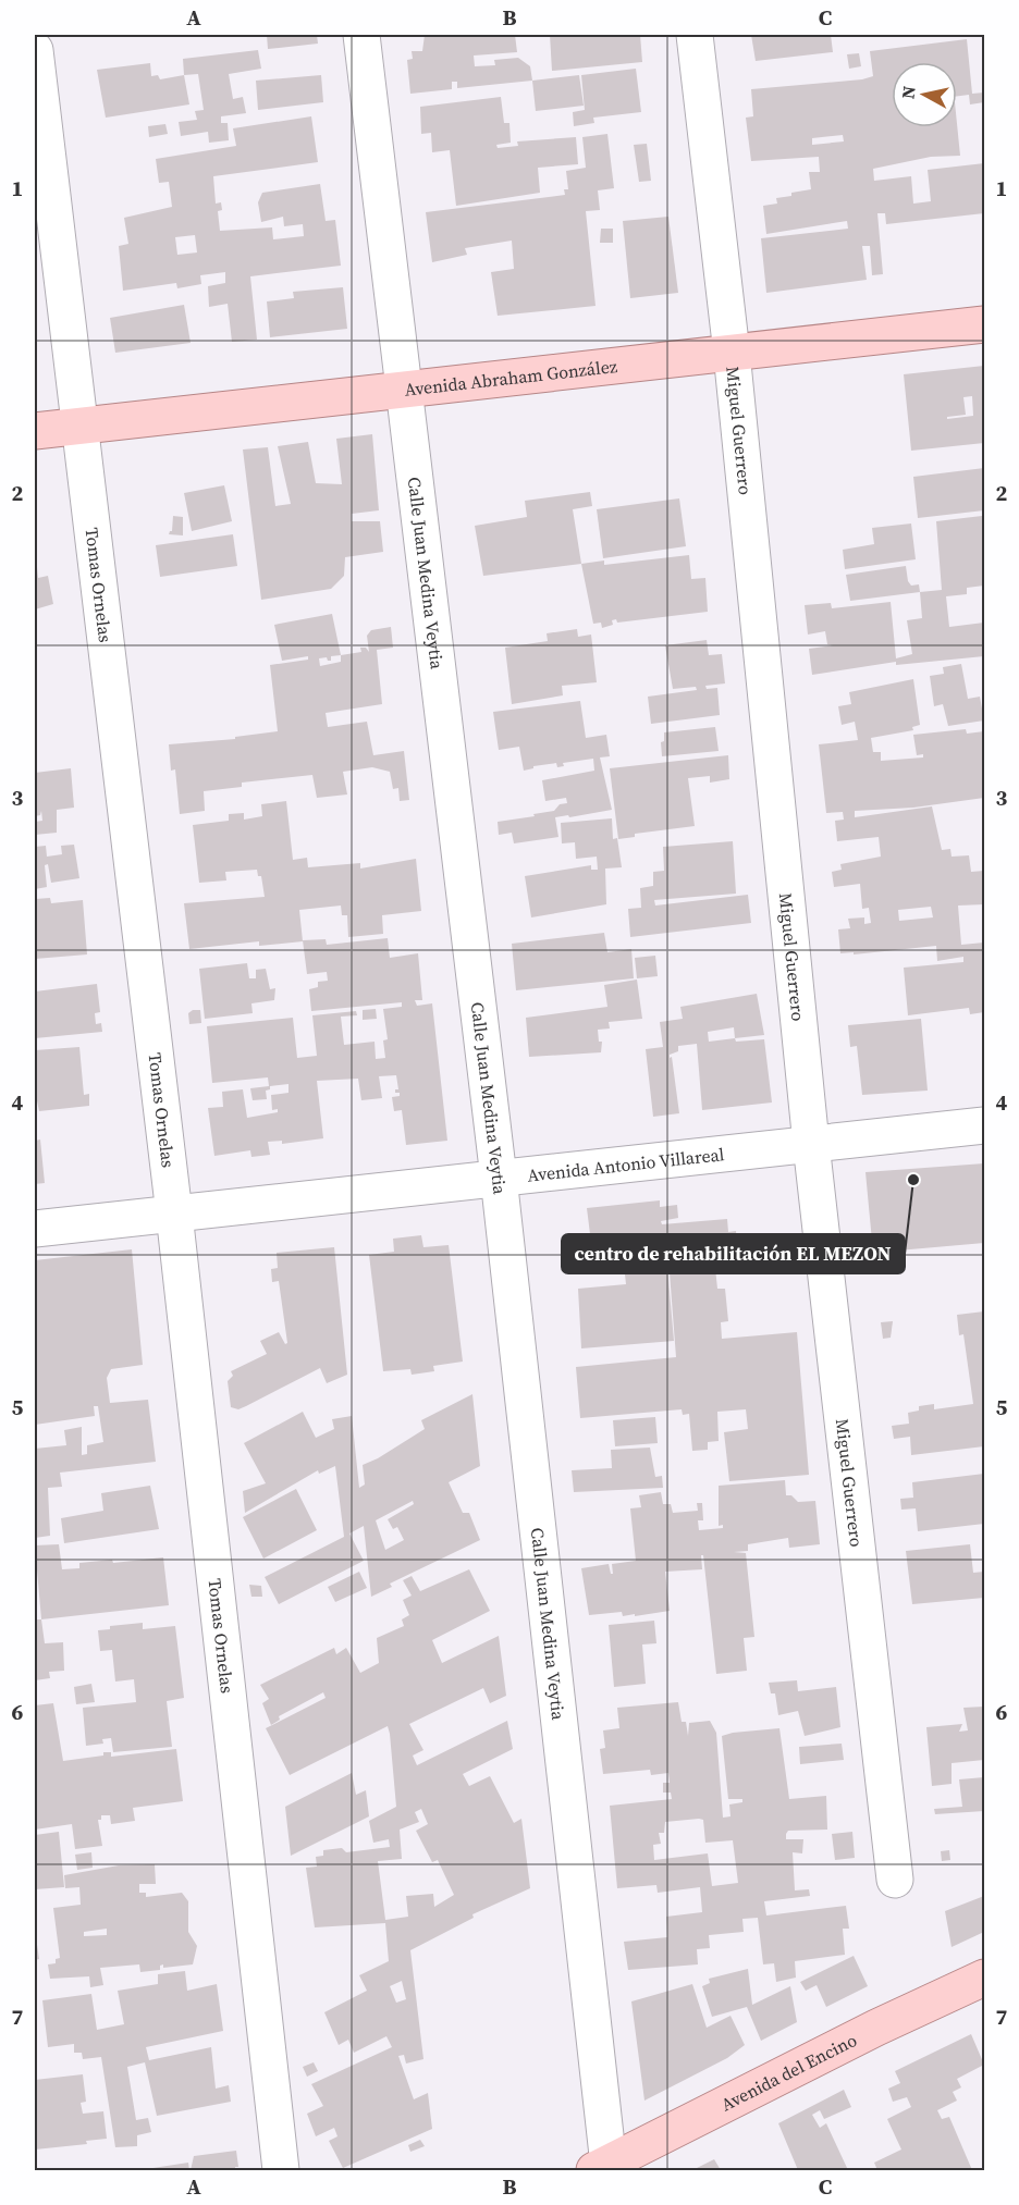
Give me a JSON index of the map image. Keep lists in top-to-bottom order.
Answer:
{
  "streets": {
    "main road": ["Avenida Abraham González", "Avenida del Encino"],
    "street": [
      "Miguel Guerrero",
      "Calle Juan Medina Veytia",
      "Tomas Ornelas",
      "Avenida Antonio Villareal"
    ]
  },
  "crossings": [
    ["Avenida Abraham González", "Miguel Guerrero"],
    ["Avenida Abraham González", "Calle Juan Medina Veytia"],
    ["Avenida Abraham González", "Tomas Ornelas"],
    ["Miguel Guerrero", "Avenida Antonio Villareal"],
    ["Calle Juan Medina Veytia", "Avenida Antonio Villareal"],
    ["Calle Juan Medina Veytia", "Avenida del Encino"],
    ["Tomas Ornelas", "Avenida Antonio Villareal"]
  ],
  "places": ["centro de rehabilitación EL MEZON"],
  "north": "left",
  "grid": {
    "columns": ["A", "B", "C"],
    "rows": [
      "1",
      "2",
      "3",
      "4",
      "5",
      "6",
      "7"
    ]
  }
}
